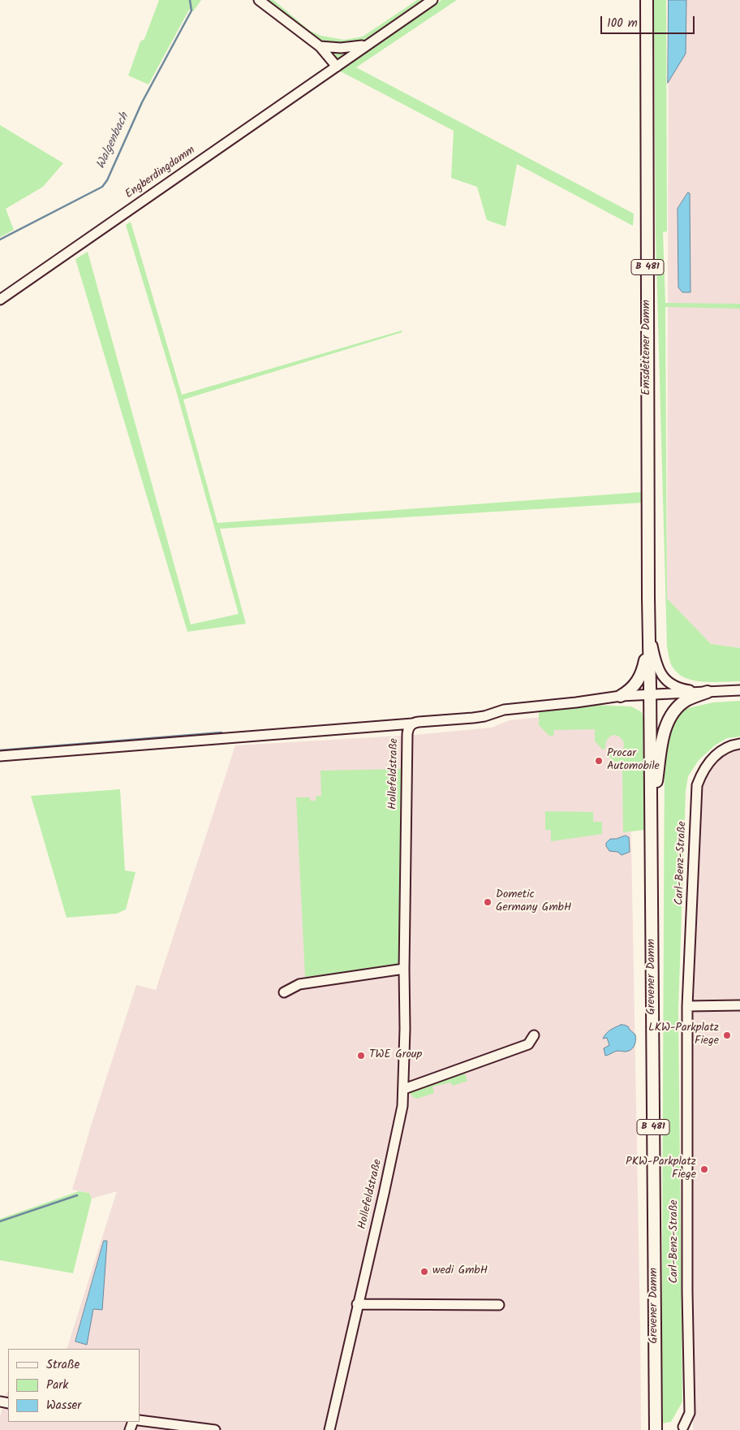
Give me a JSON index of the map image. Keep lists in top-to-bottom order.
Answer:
{
  "streets": {
    "main road": ["B 481", "Emsdettener Damm", "Grevener Damm"],
    "street": ["Engberdingdamm", "Hollefeldstraße", "Carl-Benz-Straße"]
  },
  "crossings": [
    ["Emsdettener Damm", "Grevener Damm"]
  ],
  "water": ["Walgenbach"],
  "places": [
    "Procar Automobile",
    "Dometic Germany GmbH",
    "LKW-Parkplatz Fiege",
    "TWE Group",
    "PKW-Parkplatz Fiege",
    "wedi GmbH"
  ],
  "legend": ["Straße", "Park", "Wasser"],
  "scale_bar": "100 m"
}
